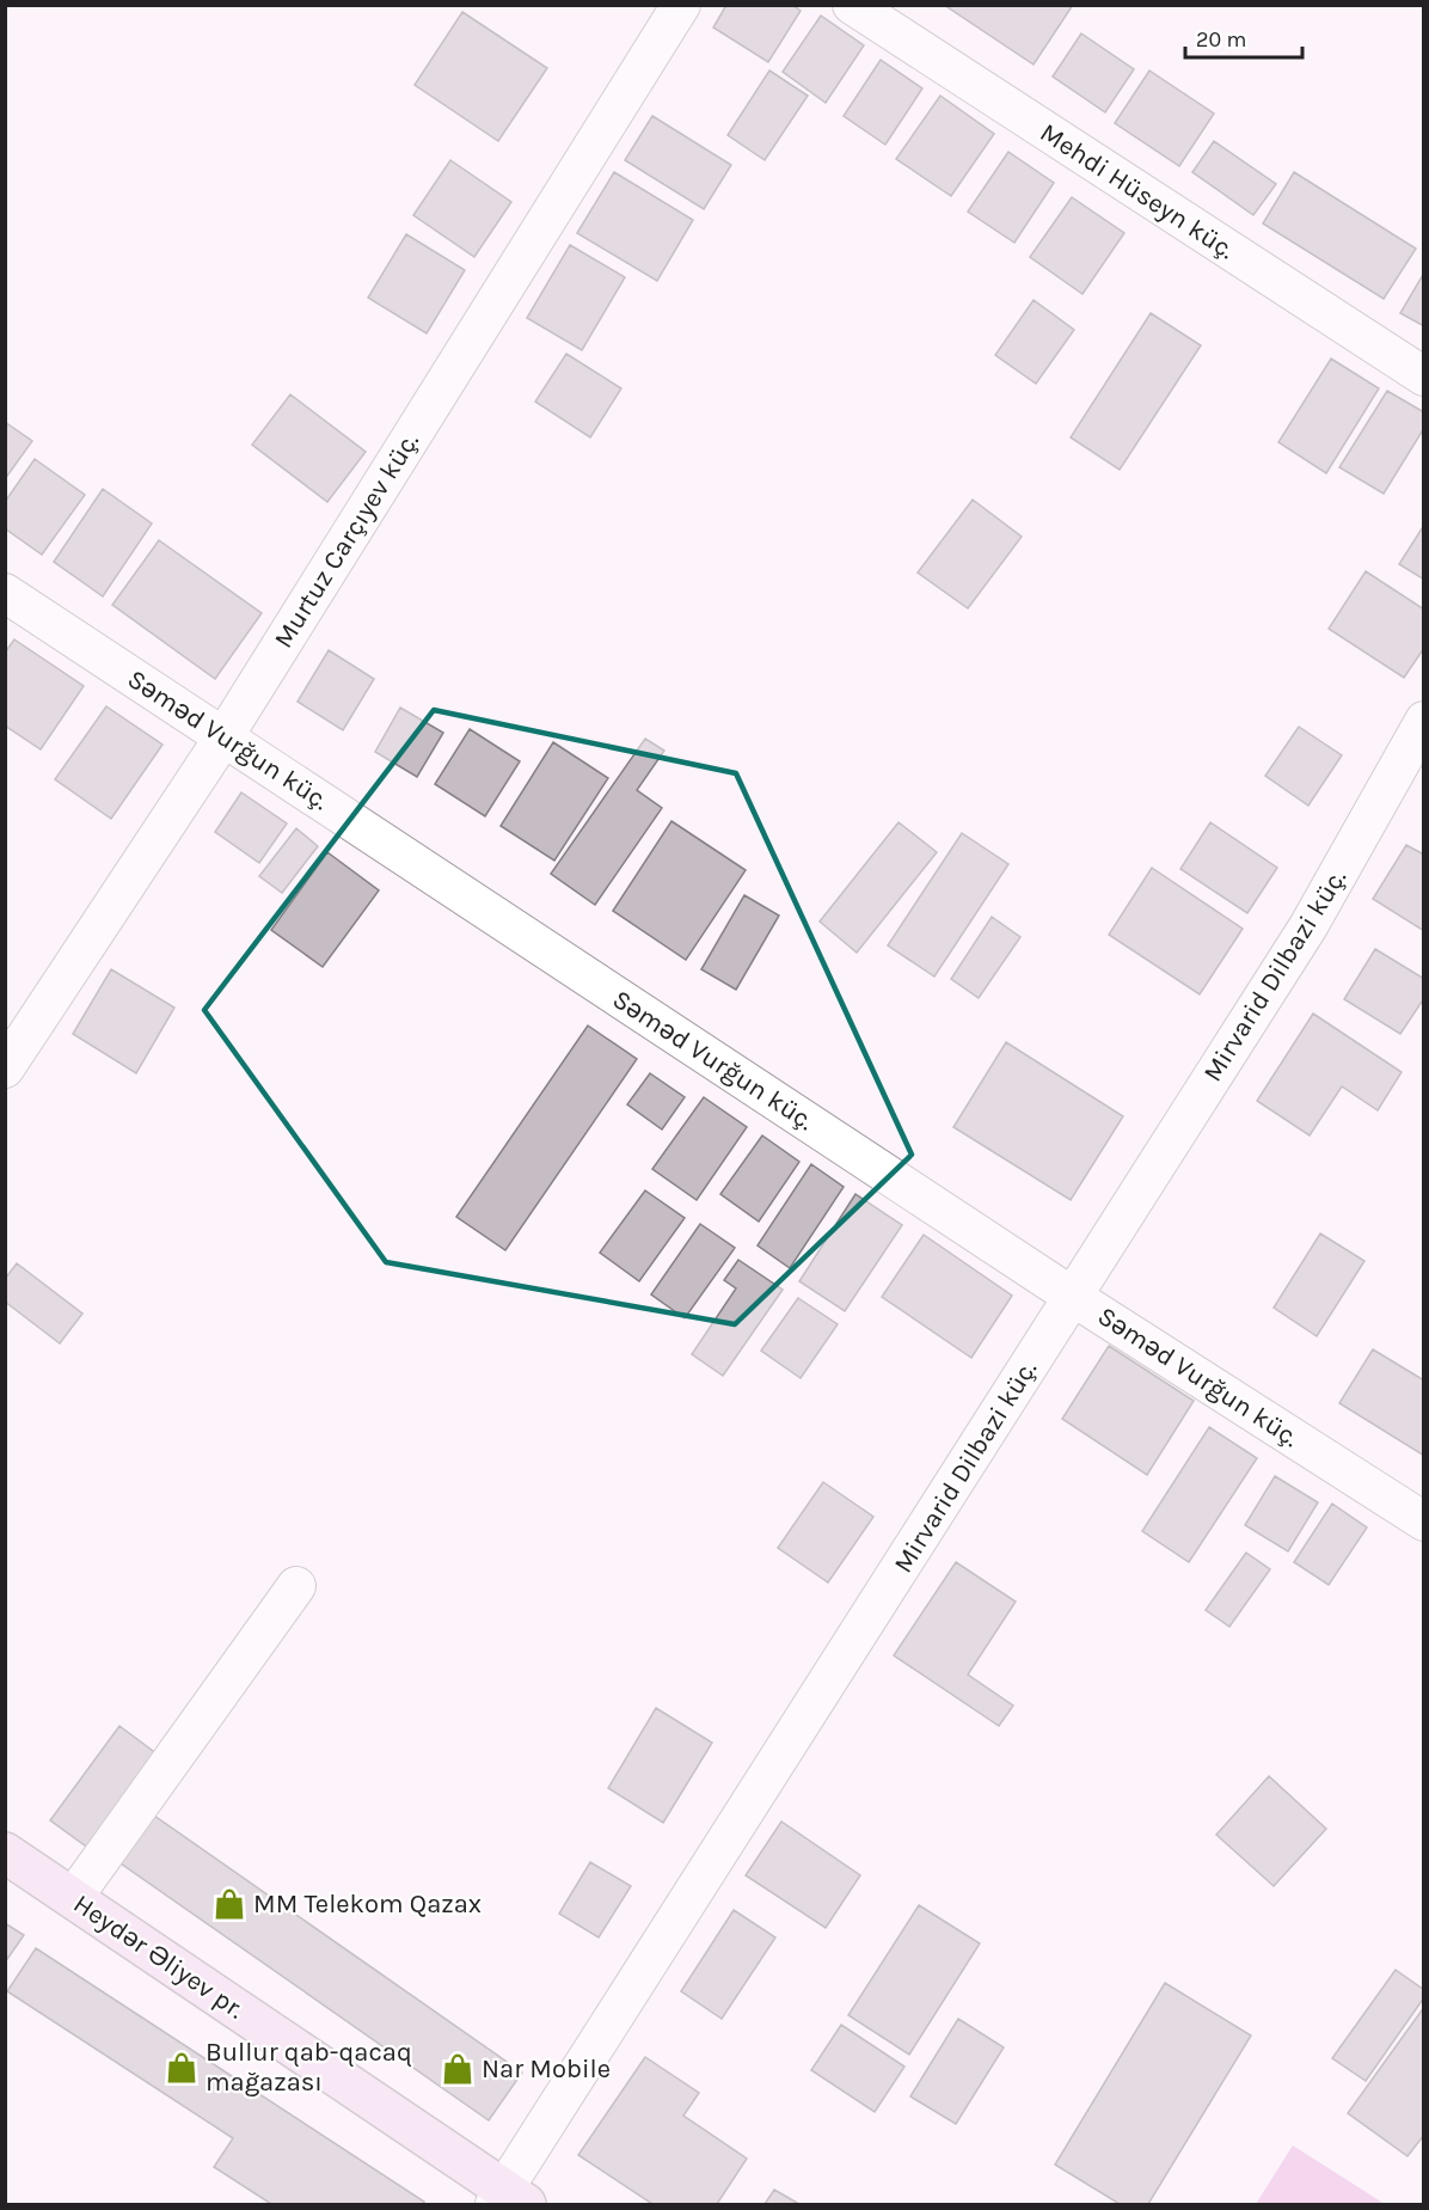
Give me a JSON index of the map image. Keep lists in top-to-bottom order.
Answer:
{
  "streets": {
    "main road": ["Heydər Əliyev pr."],
    "street": [
      "Mehdi Hüseyn küç.",
      "Murtuz Carçıyev küç.",
      "Səməd Vurğun küç.",
      "Mirvarid Dilbazi küç."
    ]
  },
  "crossings": [
    ["Murtuz Carçıyev küç.", "Səməd Vurğun küç."],
    ["Səməd Vurğun küç.", "Mirvarid Dilbazi küç."],
    ["Mirvarid Dilbazi küç.", "Heydər Əliyev pr."]
  ],
  "places": {
    "shop": ["MM Telekom Qazax", "Bullur qab-qacaq mağazası", "Nar Mobile"]
  },
  "scale_bar": "20 m"
}
